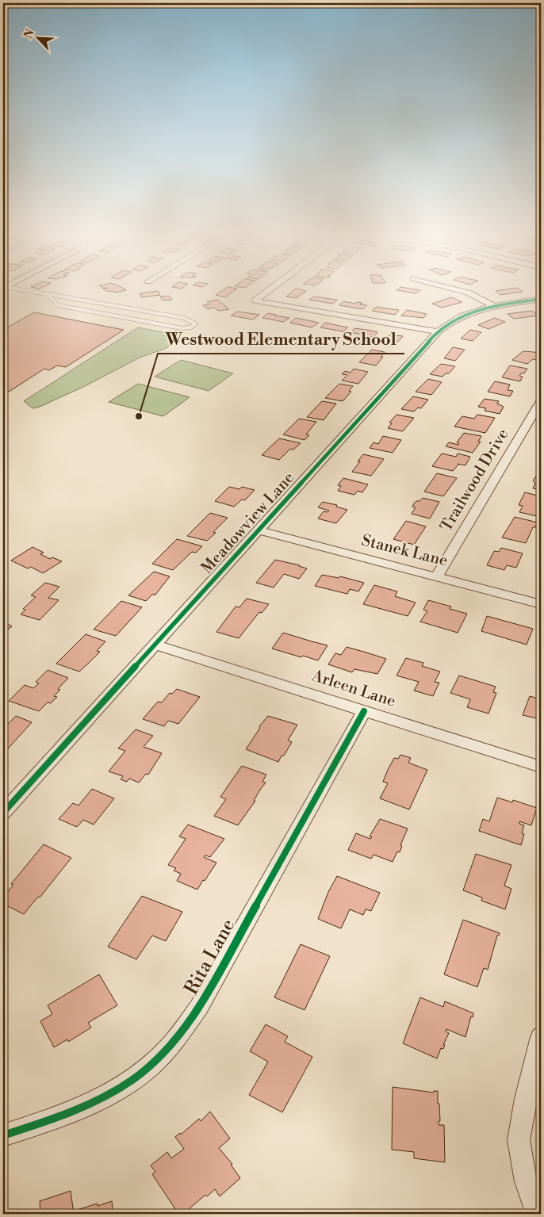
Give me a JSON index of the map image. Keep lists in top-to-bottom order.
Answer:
{
  "streets": {
    "street": [
      "Trailwood Drive",
      "Meadowview Lane",
      "Stanek Lane",
      "Arleen Lane",
      "Rita Lane"
    ]
  },
  "crossings": [
    ["Trailwood Drive", "Stanek Lane"],
    ["Meadowview Lane", "Stanek Lane"],
    ["Meadowview Lane", "Arleen Lane"],
    ["Arleen Lane", "Rita Lane"]
  ],
  "places": ["Westwood Elementary School"],
  "north": "top left"
}
